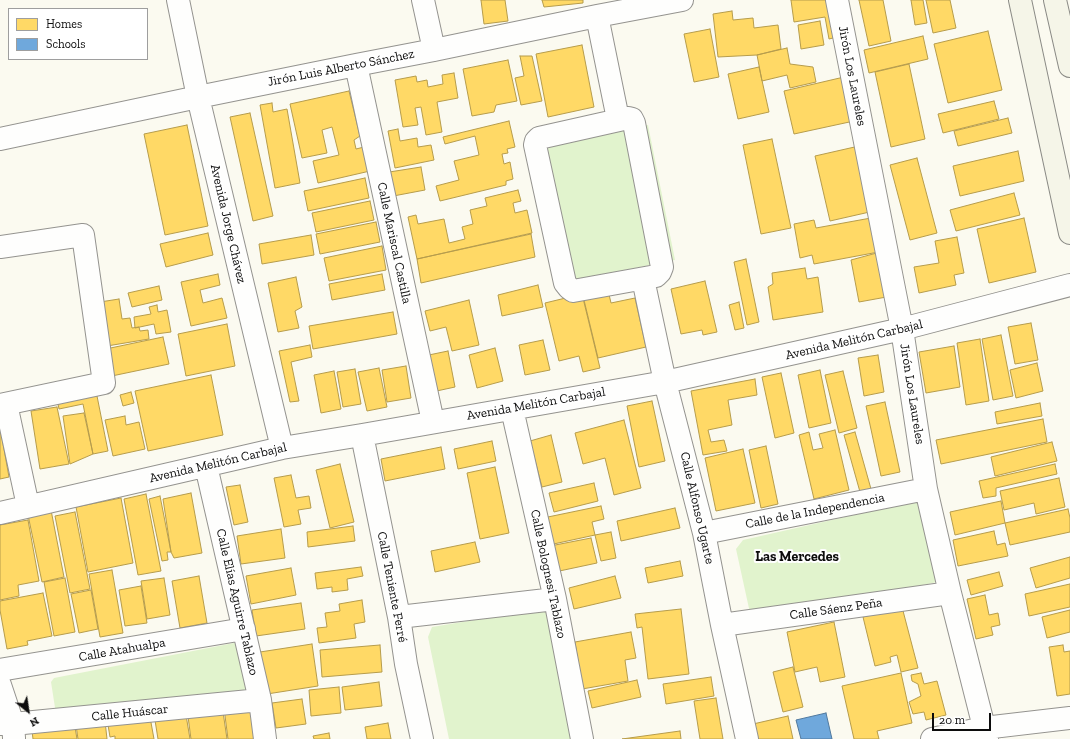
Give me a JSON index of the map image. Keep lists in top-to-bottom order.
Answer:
{
  "streets": {
    "street": [
      "Jirón Luis Alberto Sánchez",
      "Jirón Los Laureles",
      "Avenida Jorge Chávez",
      "Calle Mariscal Castilla",
      "Avenida Melitón Carbajal",
      "Calle Alfonso Ugarte",
      "Calle de la Independencia",
      "Calle Bolognesi Tablazo",
      "Calle Teniente Ferré",
      "Calle Elías Aguirre Tablazo",
      "Calle Sáenz Peña",
      "Calle Atahualpa",
      "Calle Huáscar"
    ]
  },
  "crossings": [
    ["Jirón Luis Alberto Sánchez", "Avenida Jorge Chávez"],
    ["Jirón Luis Alberto Sánchez", "Calle Mariscal Castilla"],
    ["Jirón Los Laureles", "Avenida Melitón Carbajal"],
    ["Jirón Los Laureles", "Calle de la Independencia"],
    ["Jirón Los Laureles", "Calle Sáenz Peña"],
    ["Avenida Jorge Chávez", "Avenida Melitón Carbajal"],
    ["Calle Mariscal Castilla", "Avenida Melitón Carbajal"],
    ["Avenida Melitón Carbajal", "Calle Alfonso Ugarte"],
    ["Avenida Melitón Carbajal", "Calle Bolognesi Tablazo"],
    ["Avenida Melitón Carbajal", "Calle Teniente Ferré"],
    ["Avenida Melitón Carbajal", "Calle Elías Aguirre Tablazo"],
    ["Calle Alfonso Ugarte", "Calle de la Independencia"],
    ["Calle Alfonso Ugarte", "Calle Sáenz Peña"],
    ["Calle Elías Aguirre Tablazo", "Calle Atahualpa"],
    ["Calle Elías Aguirre Tablazo", "Calle Huáscar"]
  ],
  "districts": ["Las Mercedes"],
  "legend": ["Homes", "Schools"],
  "scale_bar": "20 m",
  "north": "bottom right"
}
